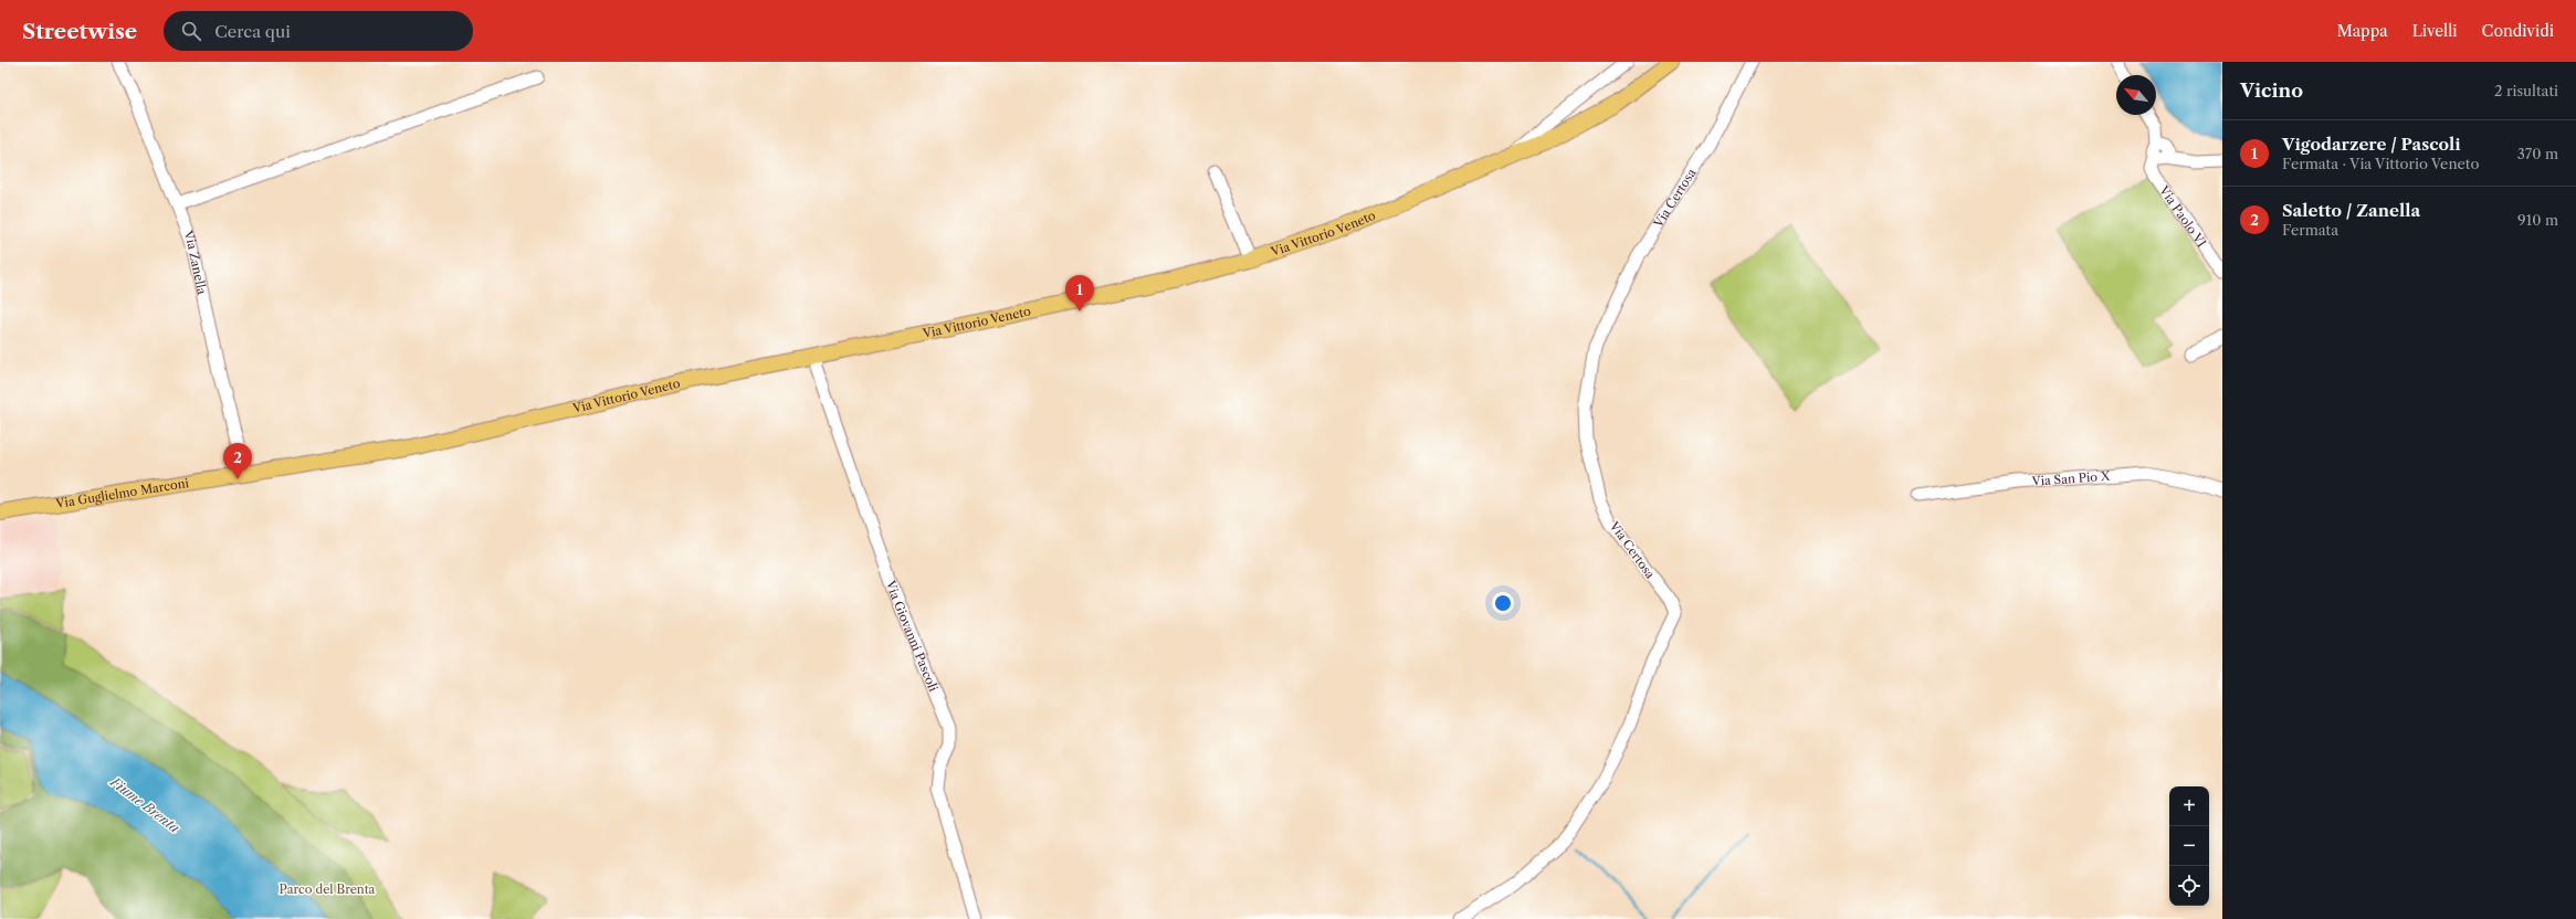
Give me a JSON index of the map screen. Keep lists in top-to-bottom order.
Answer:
{
  "streets": {
    "main road": ["Via Vittorio Veneto", "Via Guglielmo Marconi"],
    "street": [
      "Via Certosa",
      "Via Paolo VI",
      "Via Zanella",
      "Via San Pio X",
      "Via Giovanni Pascoli"
    ]
  },
  "crossings": [
    ["Via Vittorio Veneto", "Via Zanella"],
    ["Via Vittorio Veneto", "Via Guglielmo Marconi"],
    ["Via Vittorio Veneto", "Via Giovanni Pascoli"],
    ["Via Zanella", "Via Guglielmo Marconi"]
  ],
  "water": ["Fiume Brenta"],
  "parks": ["Parco del Brenta"],
  "north": "top left",
  "page": {
    "header": "Streetwise",
    "search": "Cerca qui",
    "nav": ["Mappa", "Livelli", "Condividi"],
    "heading": ["Vicino", "2 risultati"],
    "list": [
      {
        "mark": "1",
        "name": "Vigodarzere / Pascoli",
        "note": "Fermata · Via Vittorio Veneto",
        "value": "370 m"
      },
      {
        "mark": "2",
        "name": "Saletto / Zanella",
        "note": "Fermata",
        "value": "910 m"
      }
    ],
    "pins": ["1", "2"],
    "map_buttons": ["+", "−"]
  }
}
